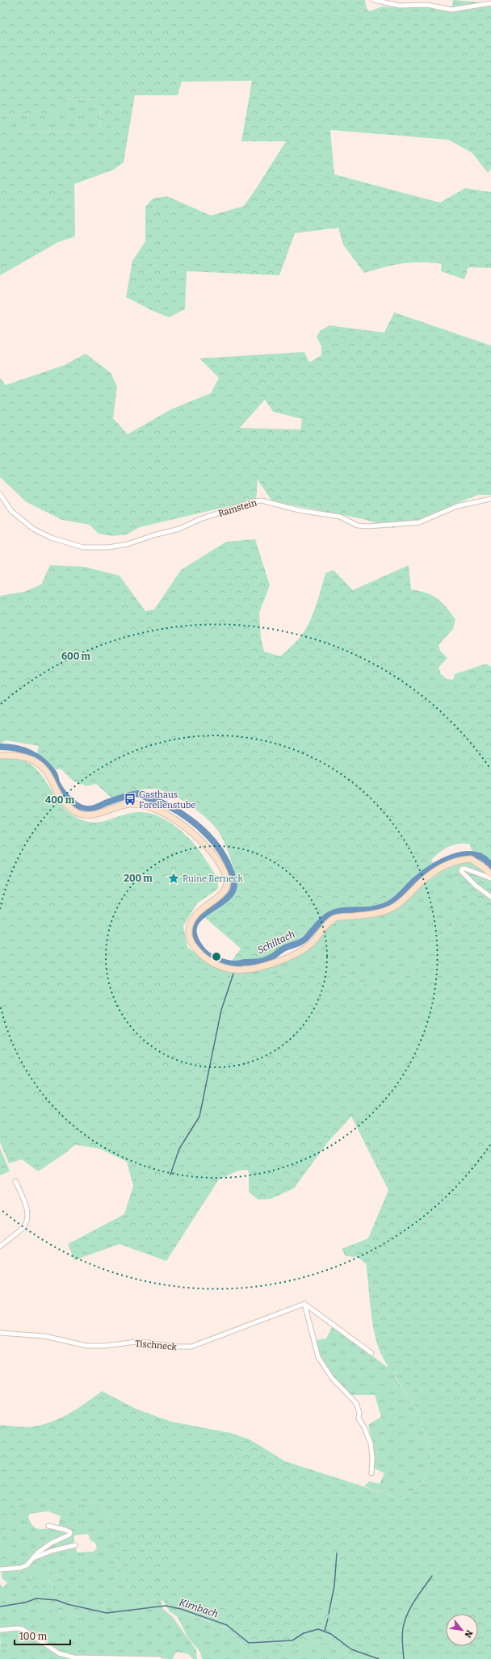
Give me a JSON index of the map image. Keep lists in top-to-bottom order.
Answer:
{
  "streets": {
    "street": ["Ramstein", "Tischneck"]
  },
  "water": ["Schiltach", "Kirnbach"],
  "places": {
    "bus stop": ["Gasthaus Forellenstube"],
    "place": ["Ruine Berneck"]
  },
  "scale_bar": "100 m",
  "north": "bottom right",
  "rings": ["600 m", "400 m", "200 m"]
}
